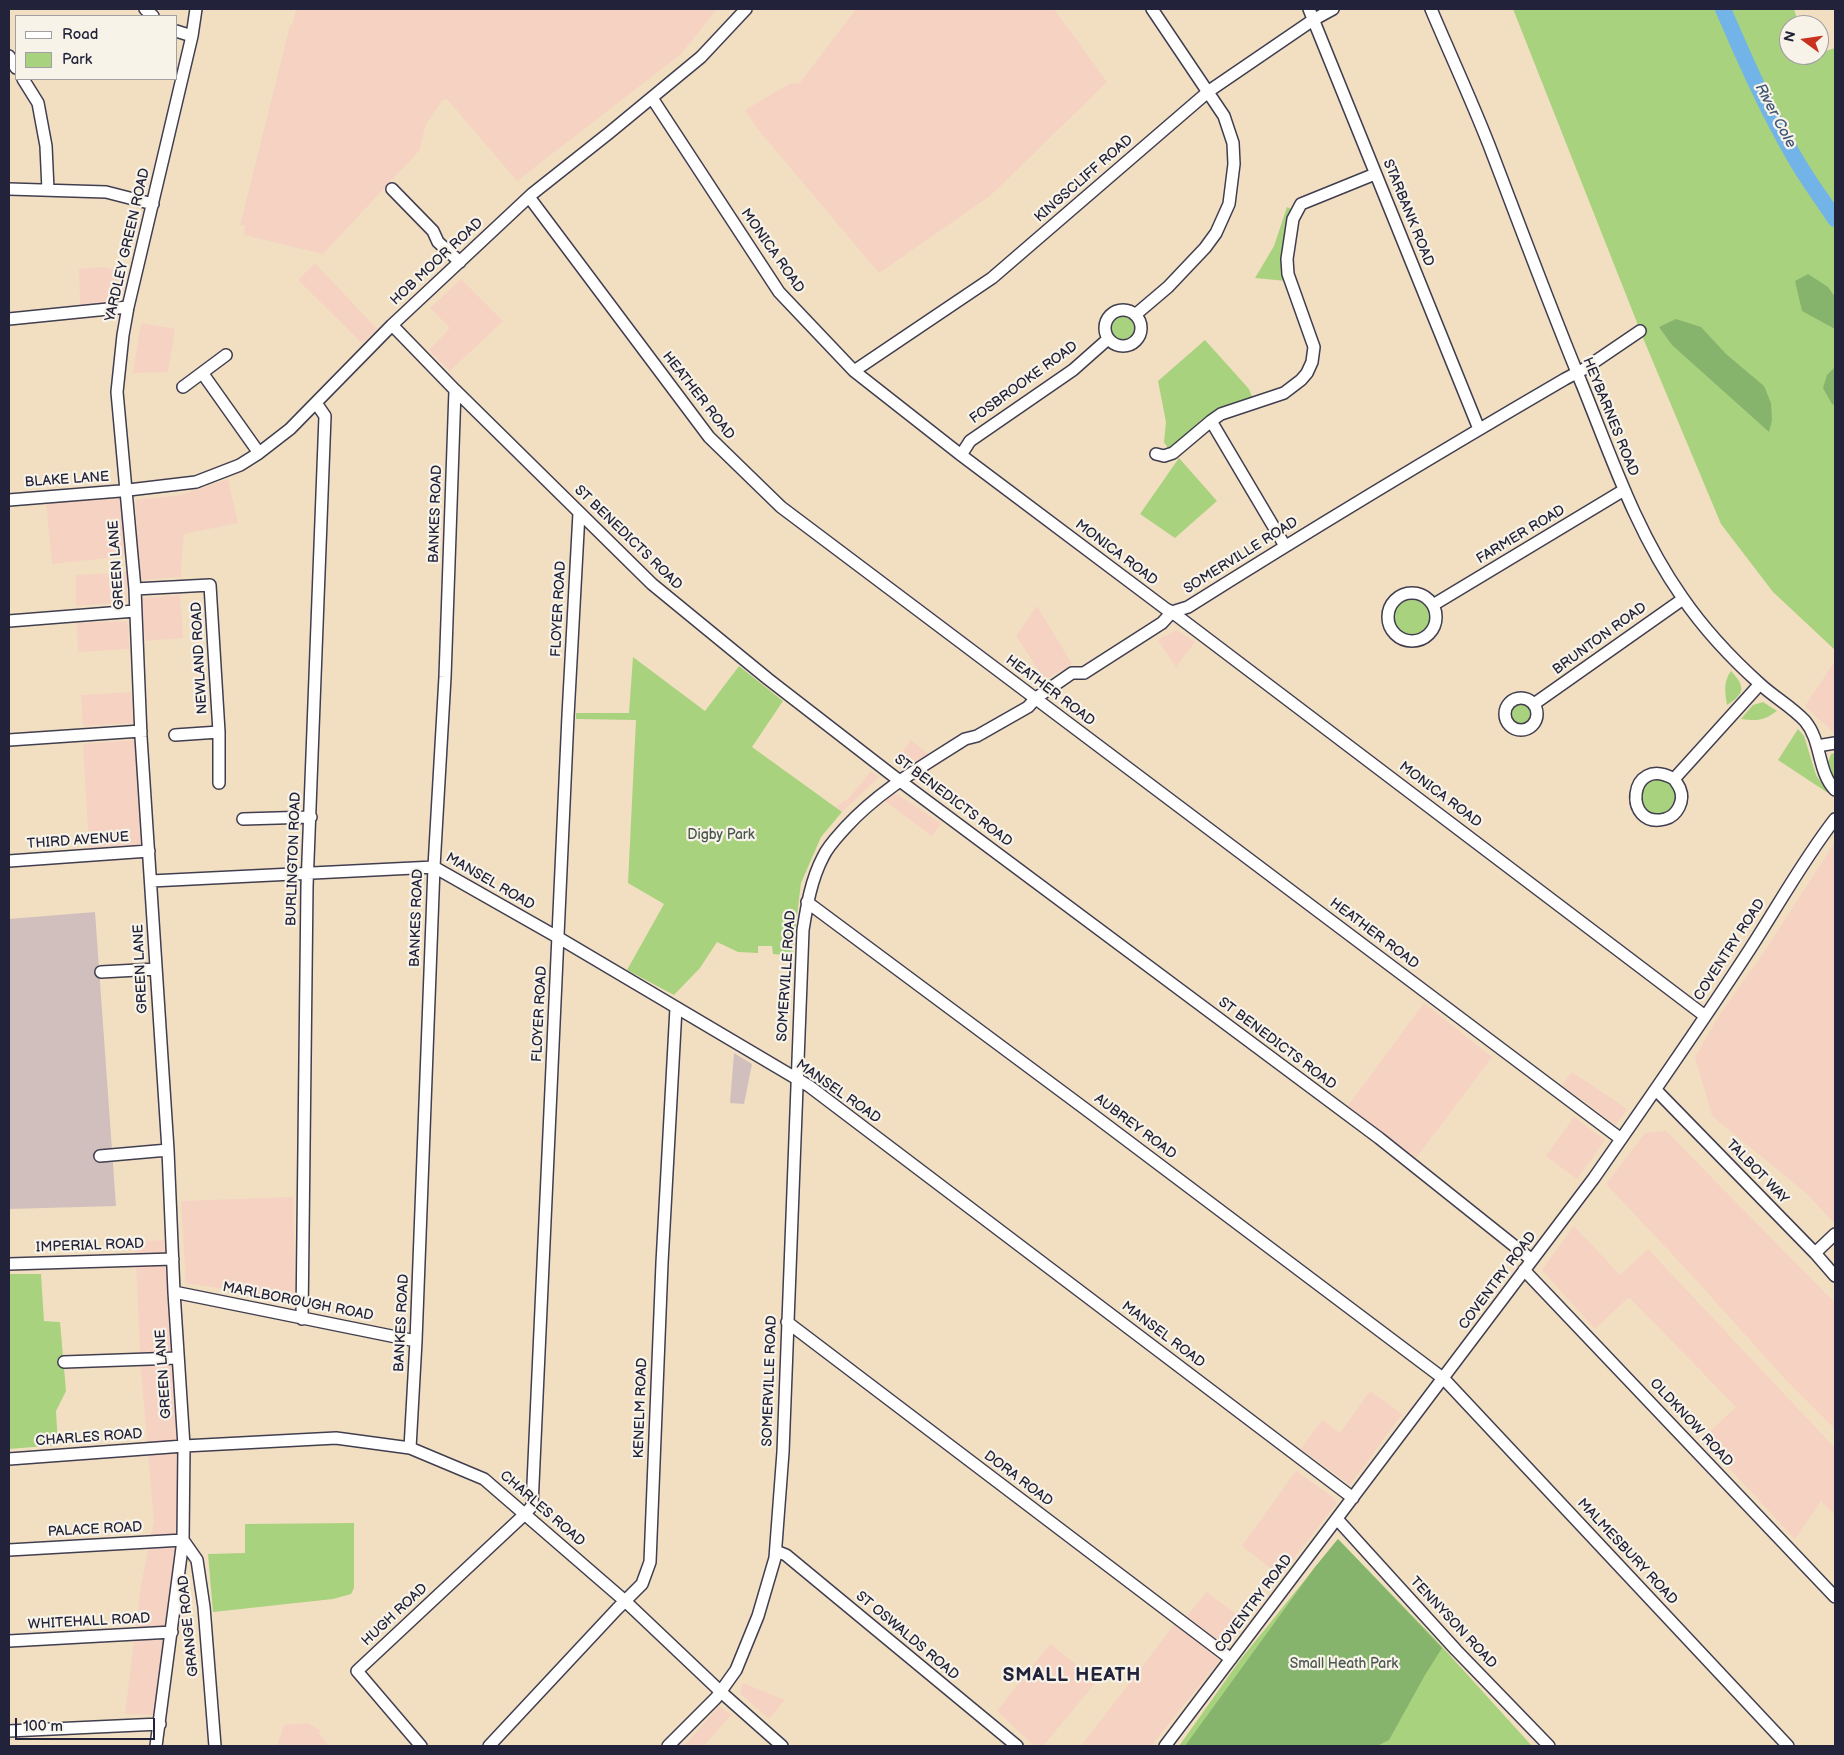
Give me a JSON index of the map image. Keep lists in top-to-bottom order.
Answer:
{
  "streets": {
    "street": [
      "KINGSCLIFF ROAD",
      "STARBANK ROAD",
      "YARDLEY GREEN ROAD",
      "MONICA ROAD",
      "HOB MOOR ROAD",
      "FOSBROOKE ROAD",
      "HEATHER ROAD",
      "HEYBARNES ROAD",
      "BLAKE LANE",
      "BANKES ROAD",
      "FARMER ROAD",
      "ST BENEDICTS ROAD",
      "SOMERVILLE ROAD",
      "GREEN LANE",
      "FLOYER ROAD",
      "BRUNTON ROAD",
      "NEWLAND ROAD",
      "THIRD AVENUE",
      "BURLINGTON ROAD",
      "MANSEL ROAD",
      "COVENTRY ROAD",
      "AUBREY ROAD",
      "TALBOT WAY",
      "IMPERIAL ROAD",
      "MARLBOROUGH ROAD",
      "KENELM ROAD",
      "OLDKNOW ROAD",
      "CHARLES ROAD",
      "DORA ROAD",
      "PALACE ROAD",
      "MALMESBURY ROAD",
      "HUGH ROAD",
      "WHITEHALL ROAD",
      "TENNYSON ROAD",
      "GRANGE ROAD",
      "ST OSWALDS ROAD"
    ]
  },
  "crossings": [
    ["KINGSCLIFF ROAD", "STARBANK ROAD"],
    ["KINGSCLIFF ROAD", "MONICA ROAD"],
    ["STARBANK ROAD", "SOMERVILLE ROAD"],
    ["YARDLEY GREEN ROAD", "HOB MOOR ROAD"],
    ["YARDLEY GREEN ROAD", "BLAKE LANE"],
    ["YARDLEY GREEN ROAD", "GREEN LANE"],
    ["MONICA ROAD", "HOB MOOR ROAD"],
    ["MONICA ROAD", "FOSBROOKE ROAD"],
    ["MONICA ROAD", "SOMERVILLE ROAD"],
    ["MONICA ROAD", "COVENTRY ROAD"],
    ["HOB MOOR ROAD", "HEATHER ROAD"],
    ["HOB MOOR ROAD", "BLAKE LANE"],
    ["HOB MOOR ROAD", "ST BENEDICTS ROAD"],
    ["HOB MOOR ROAD", "GREEN LANE"],
    ["HOB MOOR ROAD", "BURLINGTON ROAD"],
    ["HEATHER ROAD", "SOMERVILLE ROAD"],
    ["HEATHER ROAD", "COVENTRY ROAD"],
    ["HEYBARNES ROAD", "FARMER ROAD"],
    ["HEYBARNES ROAD", "SOMERVILLE ROAD"],
    ["HEYBARNES ROAD", "BRUNTON ROAD"],
    ["BLAKE LANE", "GREEN LANE"],
    ["BANKES ROAD", "ST BENEDICTS ROAD"],
    ["BANKES ROAD", "MANSEL ROAD"],
    ["BANKES ROAD", "MARLBOROUGH ROAD"],
    ["BANKES ROAD", "CHARLES ROAD"],
    ["ST BENEDICTS ROAD", "SOMERVILLE ROAD"],
    ["ST BENEDICTS ROAD", "FLOYER ROAD"],
    ["ST BENEDICTS ROAD", "COVENTRY ROAD"],
    ["SOMERVILLE ROAD", "MANSEL ROAD"],
    ["SOMERVILLE ROAD", "AUBREY ROAD"],
    ["SOMERVILLE ROAD", "CHARLES ROAD"],
    ["SOMERVILLE ROAD", "DORA ROAD"],
    ["SOMERVILLE ROAD", "ST OSWALDS ROAD"],
    ["GREEN LANE", "NEWLAND ROAD"],
    ["GREEN LANE", "THIRD AVENUE"],
    ["GREEN LANE", "MANSEL ROAD"],
    ["GREEN LANE", "IMPERIAL ROAD"],
    ["GREEN LANE", "MARLBOROUGH ROAD"],
    ["GREEN LANE", "CHARLES ROAD"],
    ["FLOYER ROAD", "MANSEL ROAD"],
    ["FLOYER ROAD", "CHARLES ROAD"],
    ["FLOYER ROAD", "HUGH ROAD"],
    ["BURLINGTON ROAD", "MANSEL ROAD"],
    ["BURLINGTON ROAD", "MARLBOROUGH ROAD"],
    ["MANSEL ROAD", "COVENTRY ROAD"],
    ["MANSEL ROAD", "KENELM ROAD"],
    ["COVENTRY ROAD", "AUBREY ROAD"],
    ["COVENTRY ROAD", "TALBOT WAY"],
    ["COVENTRY ROAD", "OLDKNOW ROAD"],
    ["COVENTRY ROAD", "DORA ROAD"],
    ["COVENTRY ROAD", "MALMESBURY ROAD"],
    ["COVENTRY ROAD", "TENNYSON ROAD"],
    ["AUBREY ROAD", "MALMESBURY ROAD"],
    ["KENELM ROAD", "CHARLES ROAD"],
    ["CHARLES ROAD", "HUGH ROAD"],
    ["PALACE ROAD", "GRANGE ROAD"]
  ],
  "districts": ["SMALL HEATH"],
  "water": ["River Cole"],
  "parks": ["Digby Park", "Small Heath Park"],
  "legend": ["Road", "Park"],
  "scale_bar": "100 m",
  "north": "left"
}
